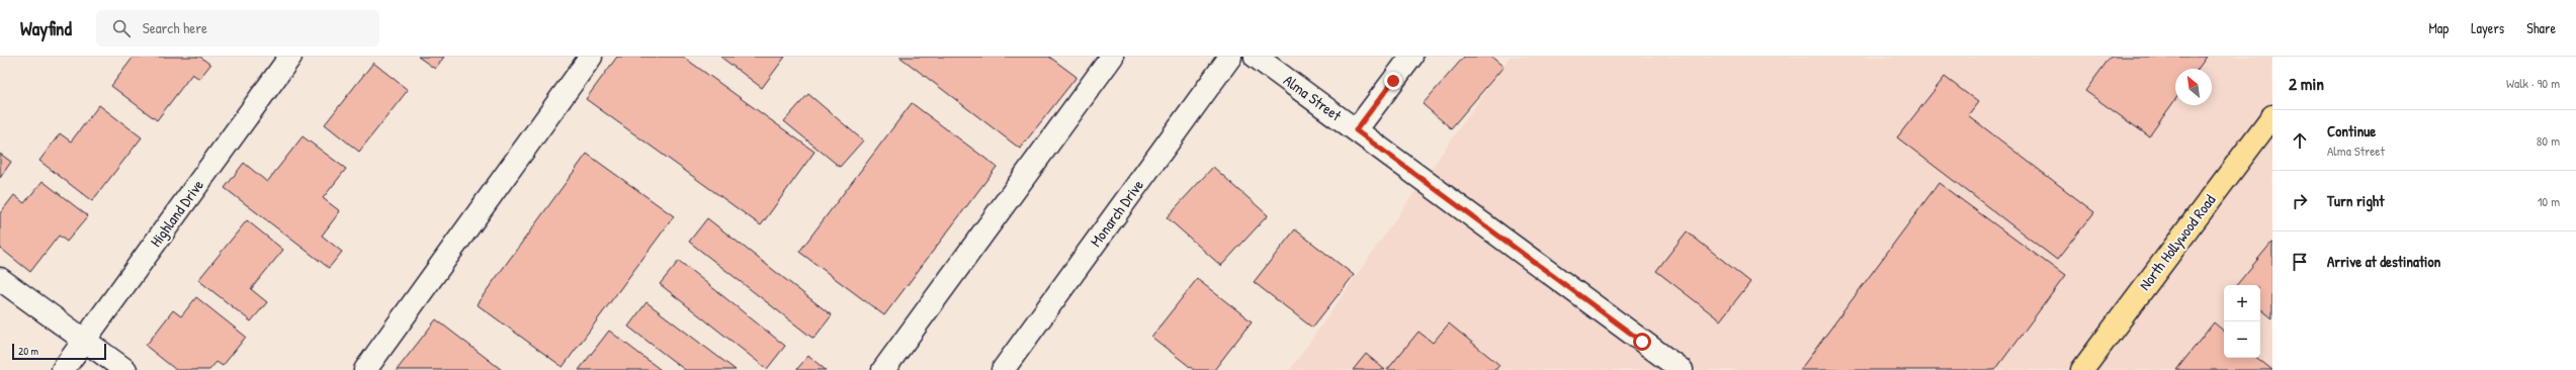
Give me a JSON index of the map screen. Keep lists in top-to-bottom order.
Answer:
{
  "streets": {
    "main road": ["North Hollywood Road"],
    "street": ["Alma Street", "Highland Drive", "Monarch Drive"]
  },
  "scale_bar": "20 m",
  "north": "top left",
  "page": {
    "header": "Wayfind",
    "search": "Search here",
    "nav": ["Map", "Layers", "Share"],
    "heading": ["2 min", "Walk · 90 m"],
    "list": [
      ["Continue", "Alma Street", "80 m"],
      ["Turn right", "10 m"],
      "Arrive at destination"
    ],
    "map_buttons": ["+", "−"],
    "scale": "20 m"
  }
}
